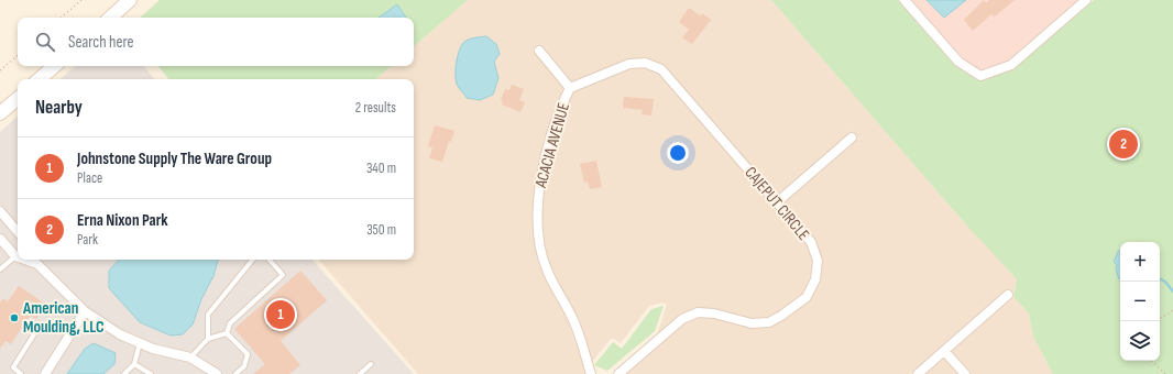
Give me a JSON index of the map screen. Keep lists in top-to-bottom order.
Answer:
{
  "streets": {
    "street": ["ACACIA AVENUE", "CAJEPUT CIRCLE"]
  },
  "crossings": [
    ["ACACIA AVENUE", "CAJEPUT CIRCLE"]
  ],
  "places": ["American Moulding, LLC"],
  "page": {
    "search": "Search here",
    "heading": ["Nearby", "2 results"],
    "pins": ["2", "1"],
    "list": [
      {
        "mark": "1",
        "name": "Johnstone Supply The Ware Group",
        "note": "Place",
        "value": "340 m"
      },
      {
        "mark": "2",
        "name": "Erna Nixon Park",
        "note": "Park",
        "value": "350 m"
      }
    ],
    "map_buttons": ["+", "−"]
  }
}
